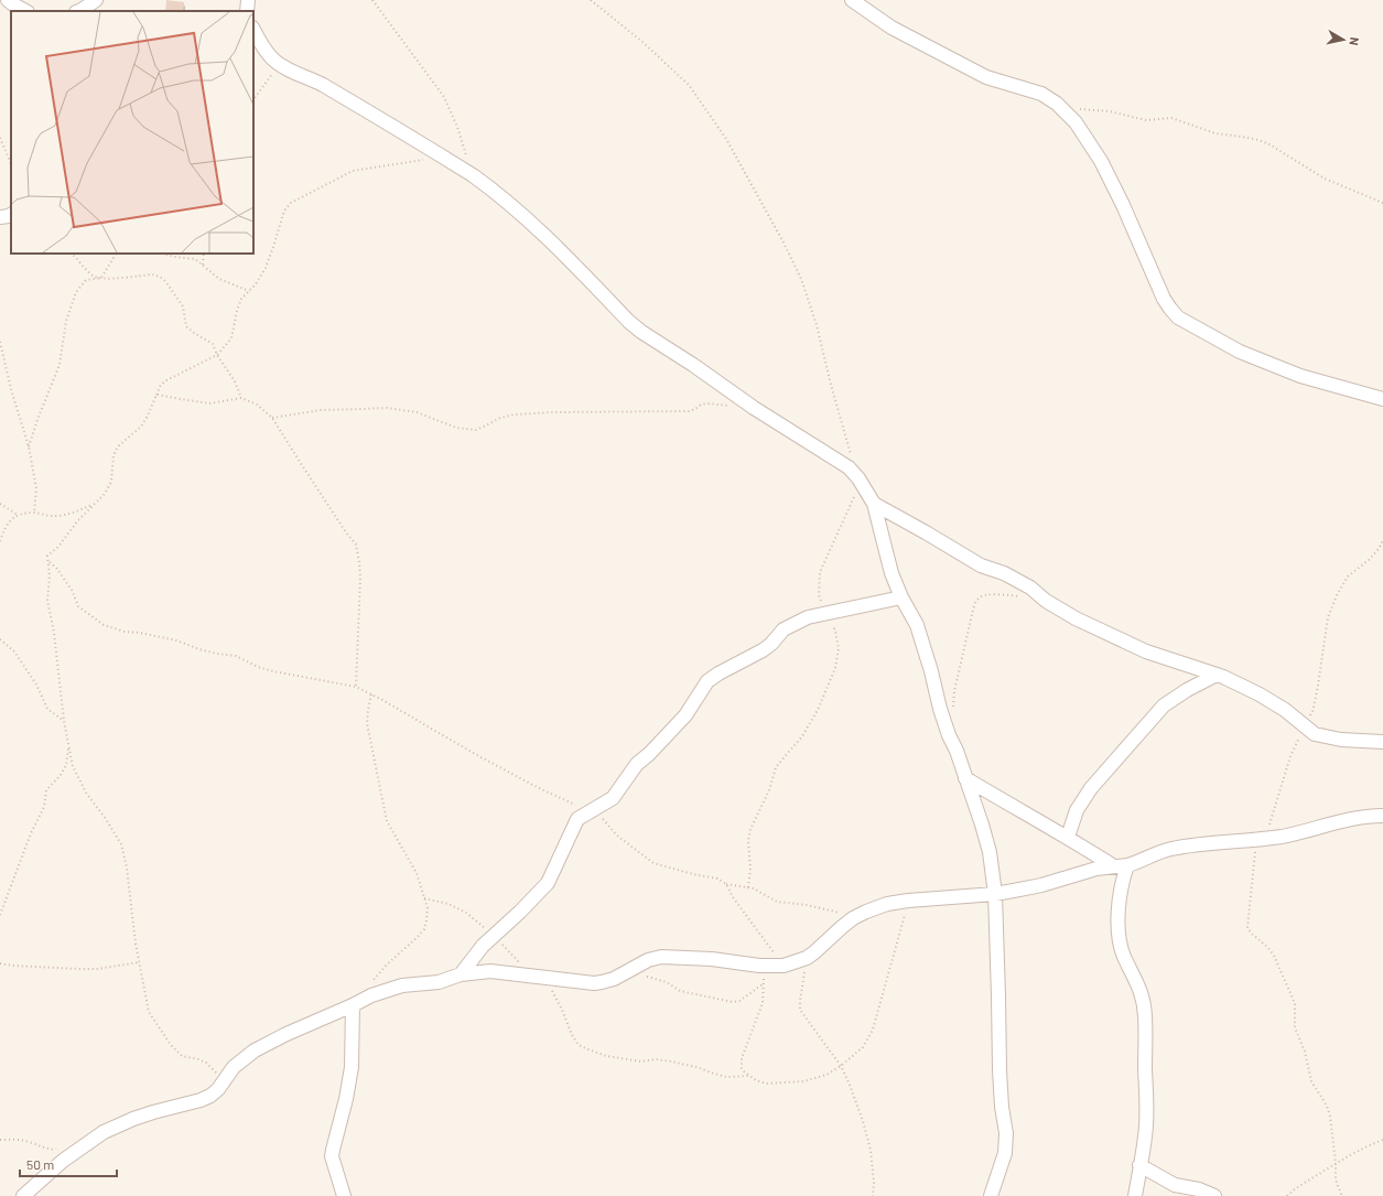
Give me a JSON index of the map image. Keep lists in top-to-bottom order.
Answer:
{
  "scale_bar": "50 m",
  "north": "right"
}
